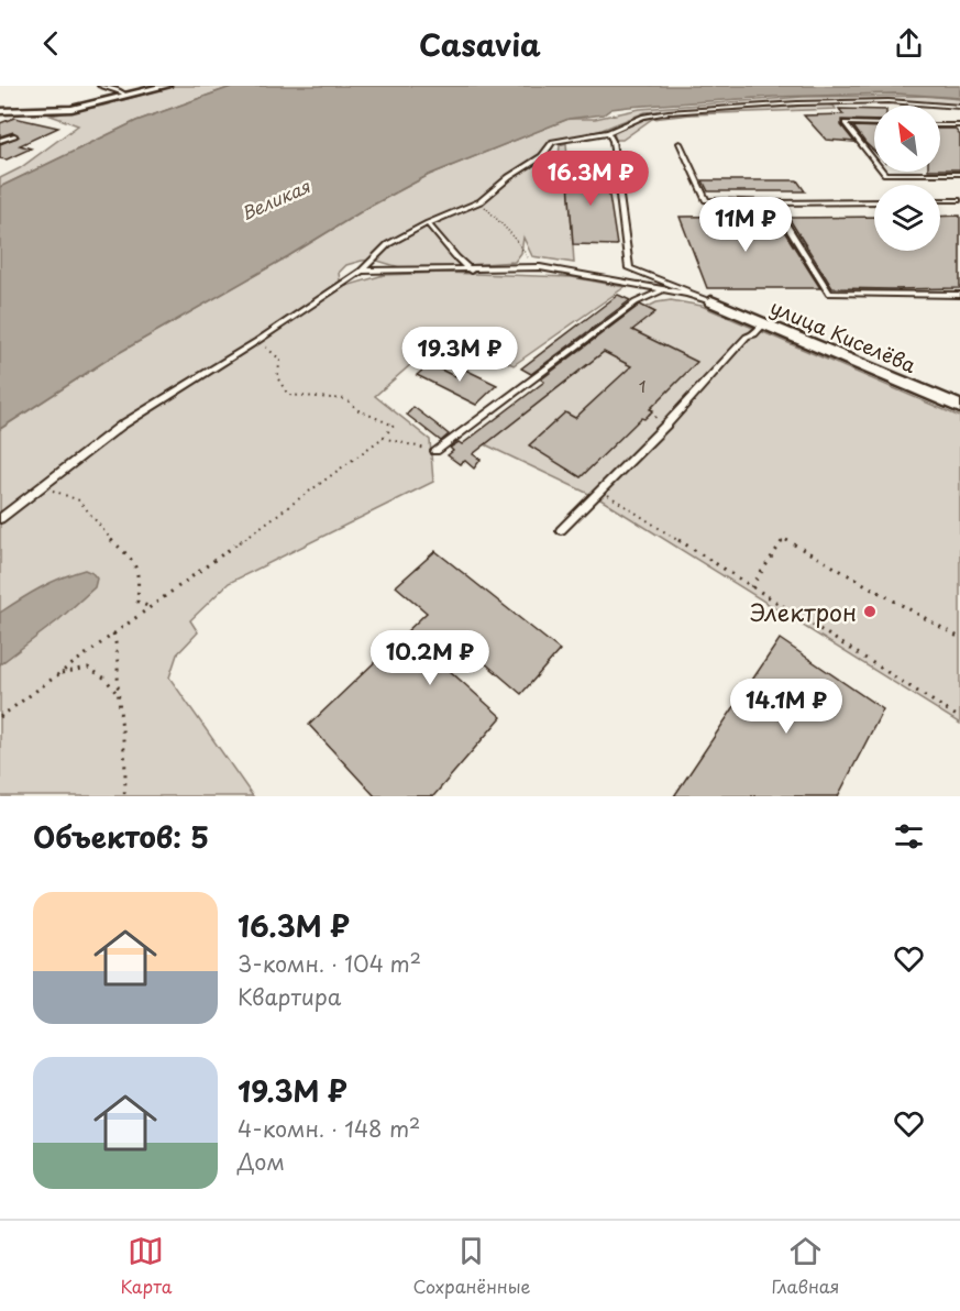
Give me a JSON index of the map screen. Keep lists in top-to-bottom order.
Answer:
{
  "streets": {
    "street": ["улица Киселёва"]
  },
  "water": ["Великая"],
  "places": ["Электрон"],
  "house_numbers": ["1"],
  "north": "top left",
  "page": {
    "header": "Casavia",
    "price": [
      "16.3M ₽",
      "11M ₽",
      "19.3M ₽",
      "10.2M ₽",
      "14.1M ₽"
    ],
    "heading": "Объектов: 5",
    "list": [
      {
        "name": "16.3M ₽",
        "note": "3-комн. · 104 m² · Квартира"
      },
      {
        "name": "19.3M ₽",
        "note": "4-комн. · 148 m² · Дом"
      }
    ],
    "tabs": ["Карта", "Сохранённые", "Главная"]
  }
}
